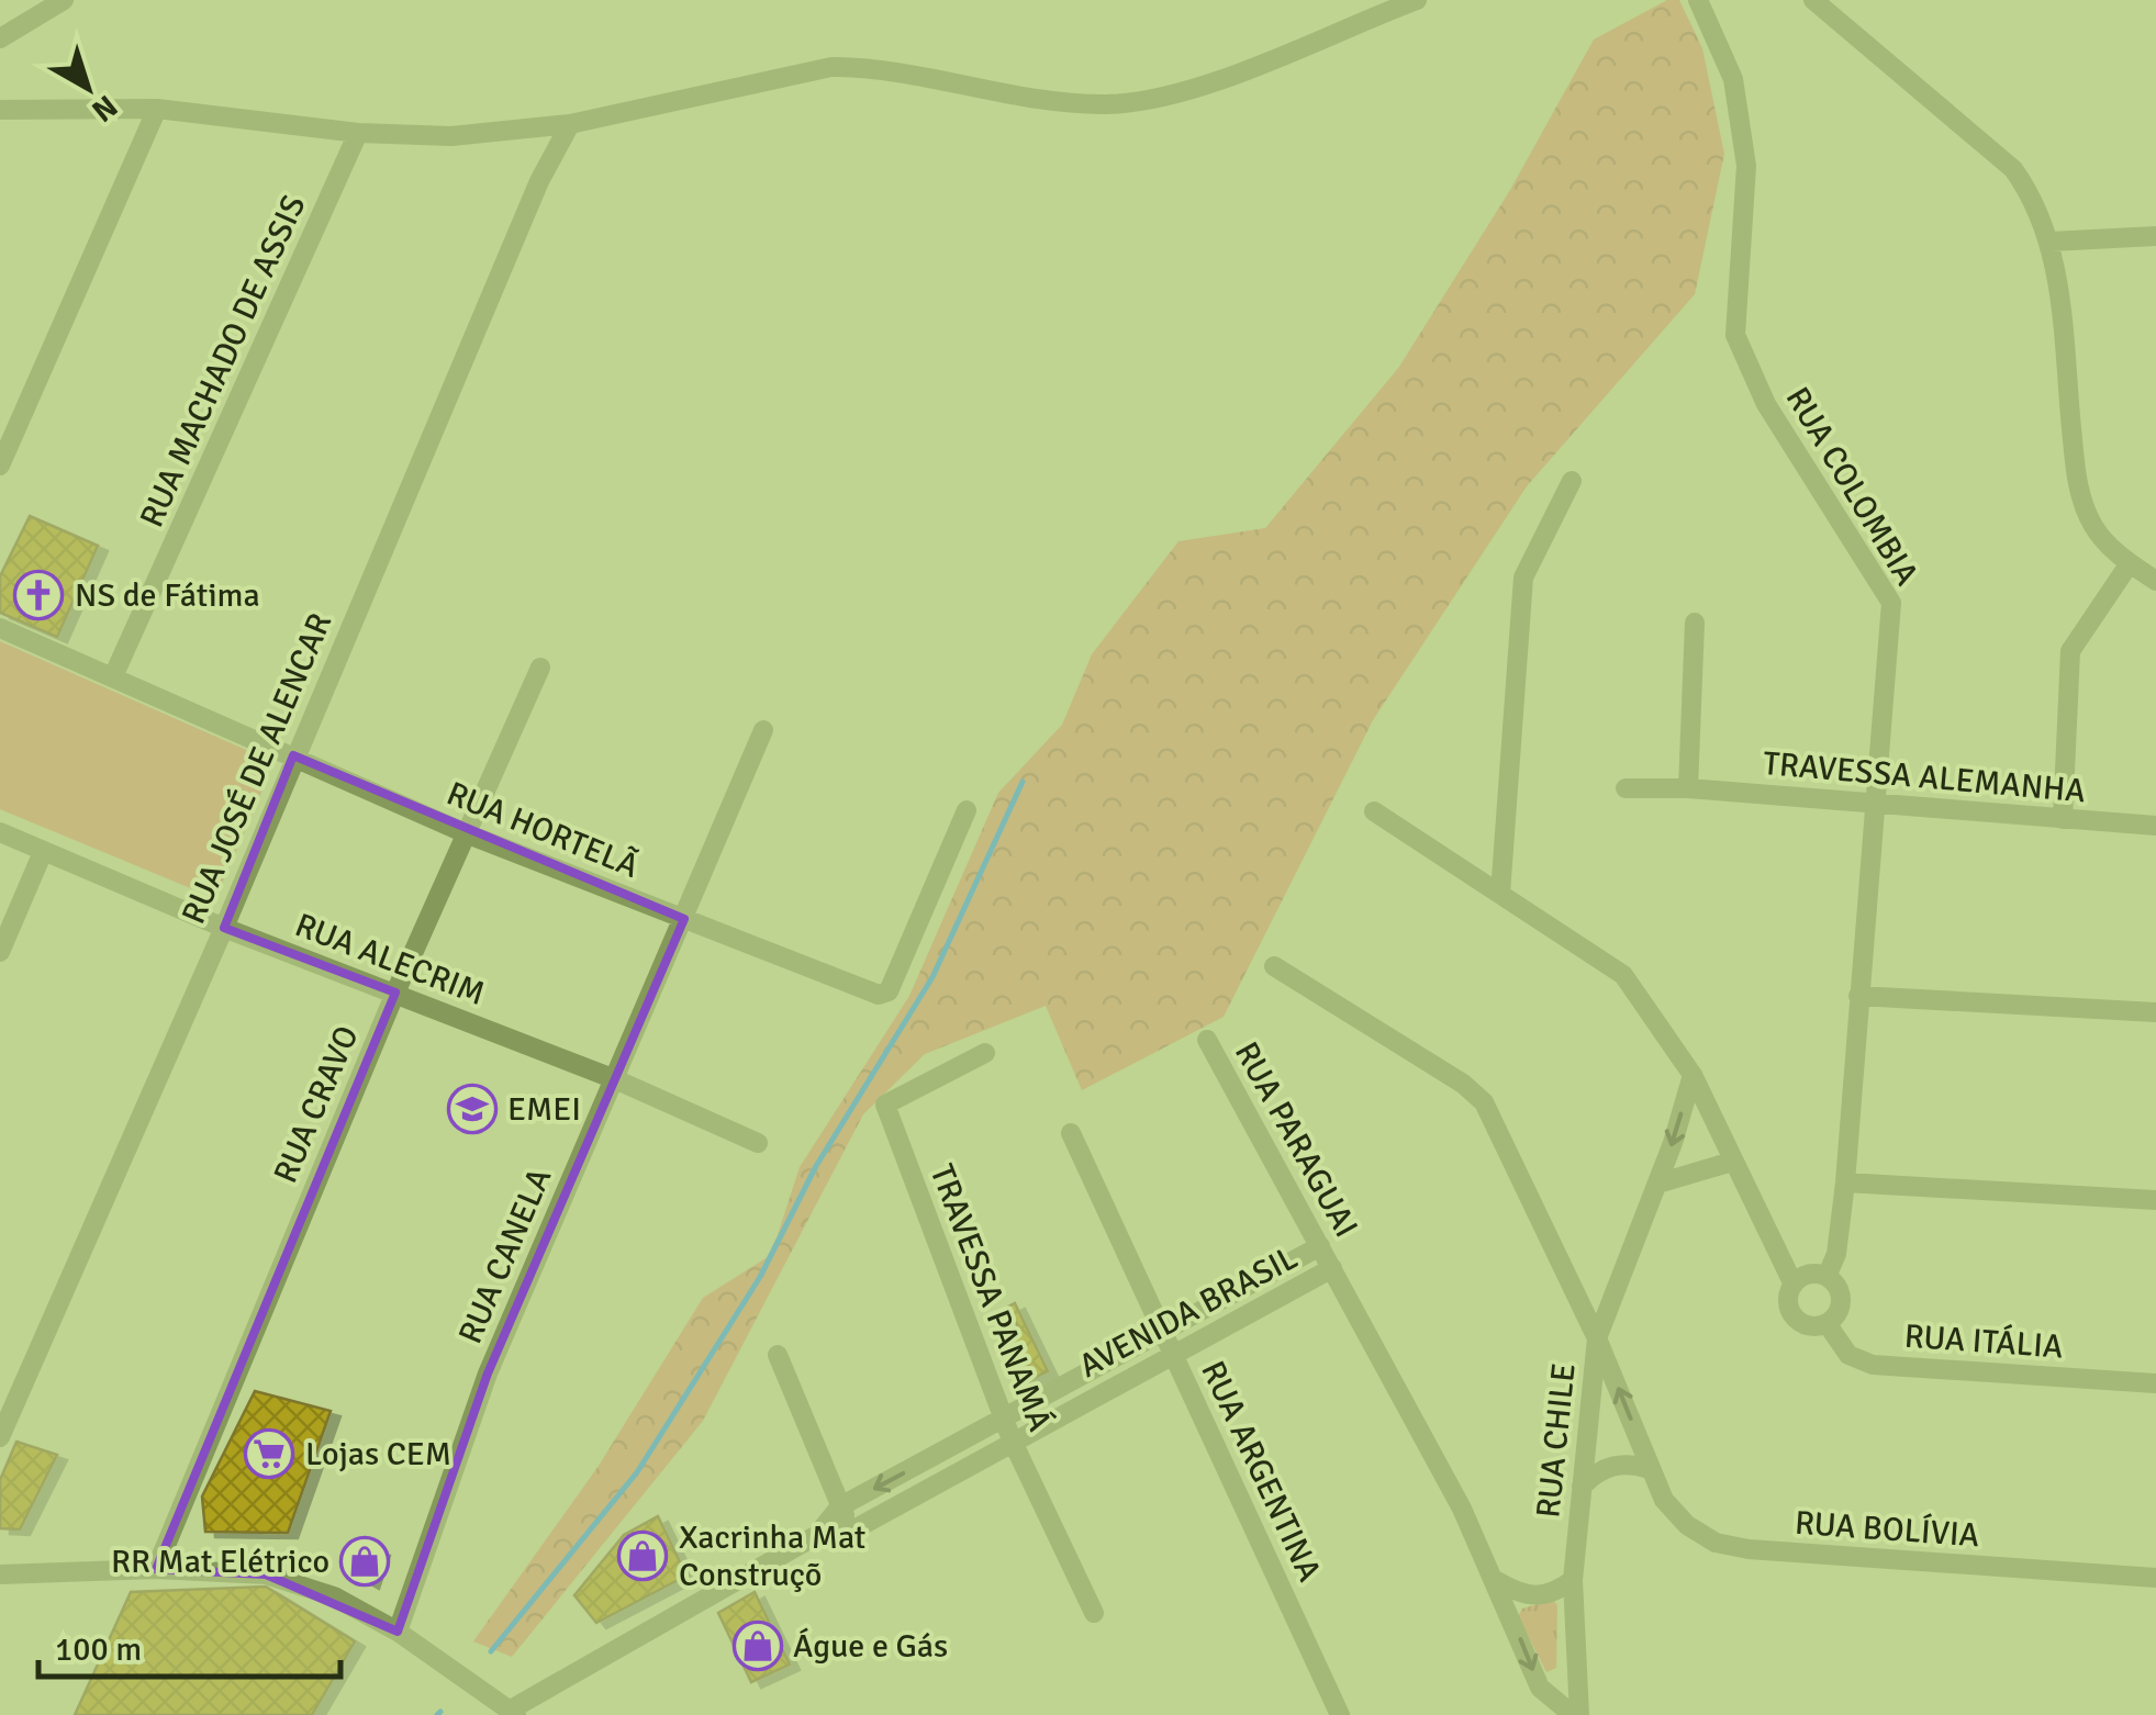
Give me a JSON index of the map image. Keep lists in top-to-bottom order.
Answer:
{
  "streets": {
    "street": [
      "RUA MACHADO DE ASSIS",
      "RUA COLOMBIA",
      "RUA JOSÉ DE ALENCAR",
      "TRAVESSA ALEMANHA",
      "RUA HORTELÃ",
      "RUA ALECRIM",
      "RUA CRAVO",
      "RUA PARAGUAI",
      "RUA CANELA",
      "TRAVESSA PANAMÁ",
      "AVENIDA BRASIL",
      "RUA ITÁLIA",
      "RUA CHILE",
      "RUA ARGENTINA",
      "RUA BOLÍVIA"
    ]
  },
  "crossings": [
    ["RUA MACHADO DE ASSIS", "RUA HORTELÃ"],
    ["RUA COLOMBIA", "TRAVESSA ALEMANHA"],
    ["RUA COLOMBIA", "RUA ITÁLIA"],
    ["RUA JOSÉ DE ALENCAR", "RUA HORTELÃ"],
    ["RUA JOSÉ DE ALENCAR", "RUA ALECRIM"],
    ["RUA HORTELÃ", "RUA CRAVO"],
    ["RUA HORTELÃ", "RUA CANELA"],
    ["RUA ALECRIM", "RUA CRAVO"],
    ["RUA ALECRIM", "RUA CANELA"],
    ["RUA PARAGUAI", "AVENIDA BRASIL"],
    ["TRAVESSA PANAMÁ", "AVENIDA BRASIL"],
    ["AVENIDA BRASIL", "RUA CHILE"],
    ["AVENIDA BRASIL", "RUA ARGENTINA"],
    ["RUA CHILE", "RUA BOLÍVIA"]
  ],
  "places": {
    "church": ["NS de Fátima"],
    "school or university": ["EMEI"],
    "supermarket": ["Lojas CEM"],
    "shop": ["Xacrinha Mat Construçõ", "RR Mat Elétrico", "Águe e Gás"]
  },
  "scale_bar": "100 m",
  "north": "bottom right"
}
